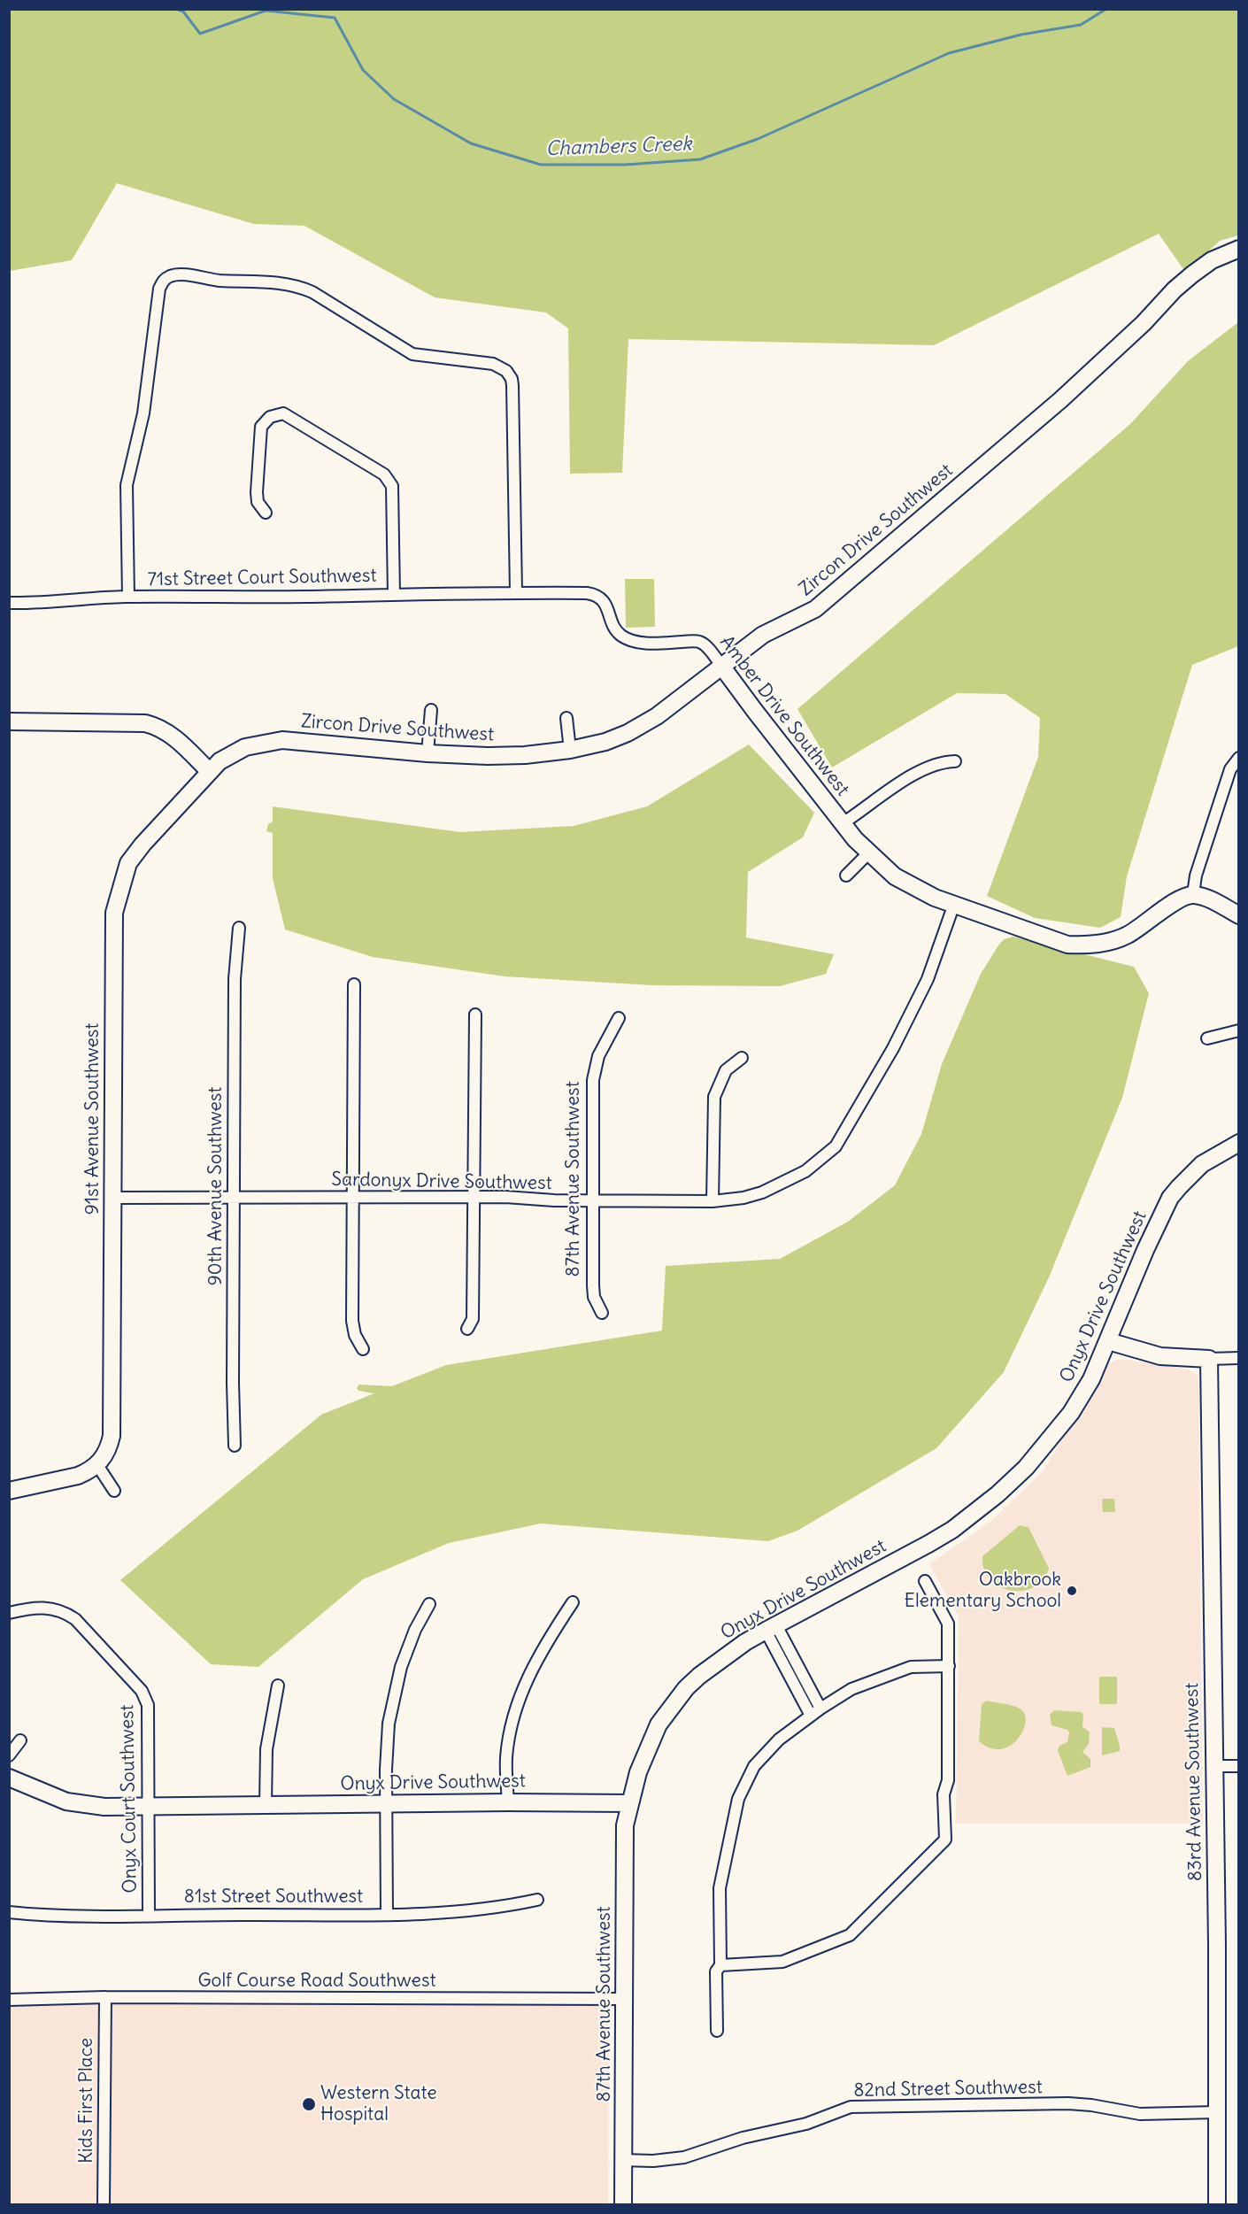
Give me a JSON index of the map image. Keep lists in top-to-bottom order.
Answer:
{
  "streets": {
    "street": [
      "Zircon Drive Southwest",
      "71st Street Court Southwest",
      "Amber Drive Southwest",
      "91st Avenue Southwest",
      "87th Avenue Southwest",
      "Sardonyx Drive Southwest",
      "90th Avenue Southwest",
      "Onyx Drive Southwest",
      "83rd Avenue Southwest",
      "Onyx Court Southwest",
      "81st Street Southwest",
      "Golf Course Road Southwest",
      "82nd Street Southwest",
      "Kids First Place"
    ]
  },
  "crossings": [
    ["Zircon Drive Southwest", "Amber Drive Southwest"],
    ["Zircon Drive Southwest", "91st Avenue Southwest"],
    ["71st Street Court Southwest", "Amber Drive Southwest"],
    ["Amber Drive Southwest", "Sardonyx Drive Southwest"],
    ["91st Avenue Southwest", "Sardonyx Drive Southwest"],
    ["87th Avenue Southwest", "Sardonyx Drive Southwest"],
    ["87th Avenue Southwest", "Onyx Drive Southwest"],
    ["87th Avenue Southwest", "Golf Course Road Southwest"],
    ["87th Avenue Southwest", "82nd Street Southwest"],
    ["Sardonyx Drive Southwest", "90th Avenue Southwest"],
    ["Onyx Drive Southwest", "Onyx Court Southwest"],
    ["83rd Avenue Southwest", "82nd Street Southwest"],
    ["Onyx Court Southwest", "81st Street Southwest"],
    ["Golf Course Road Southwest", "Kids First Place"]
  ],
  "water": ["Chambers Creek"],
  "places": ["Oakbrook Elementary School", "Western State Hospital"]
}
